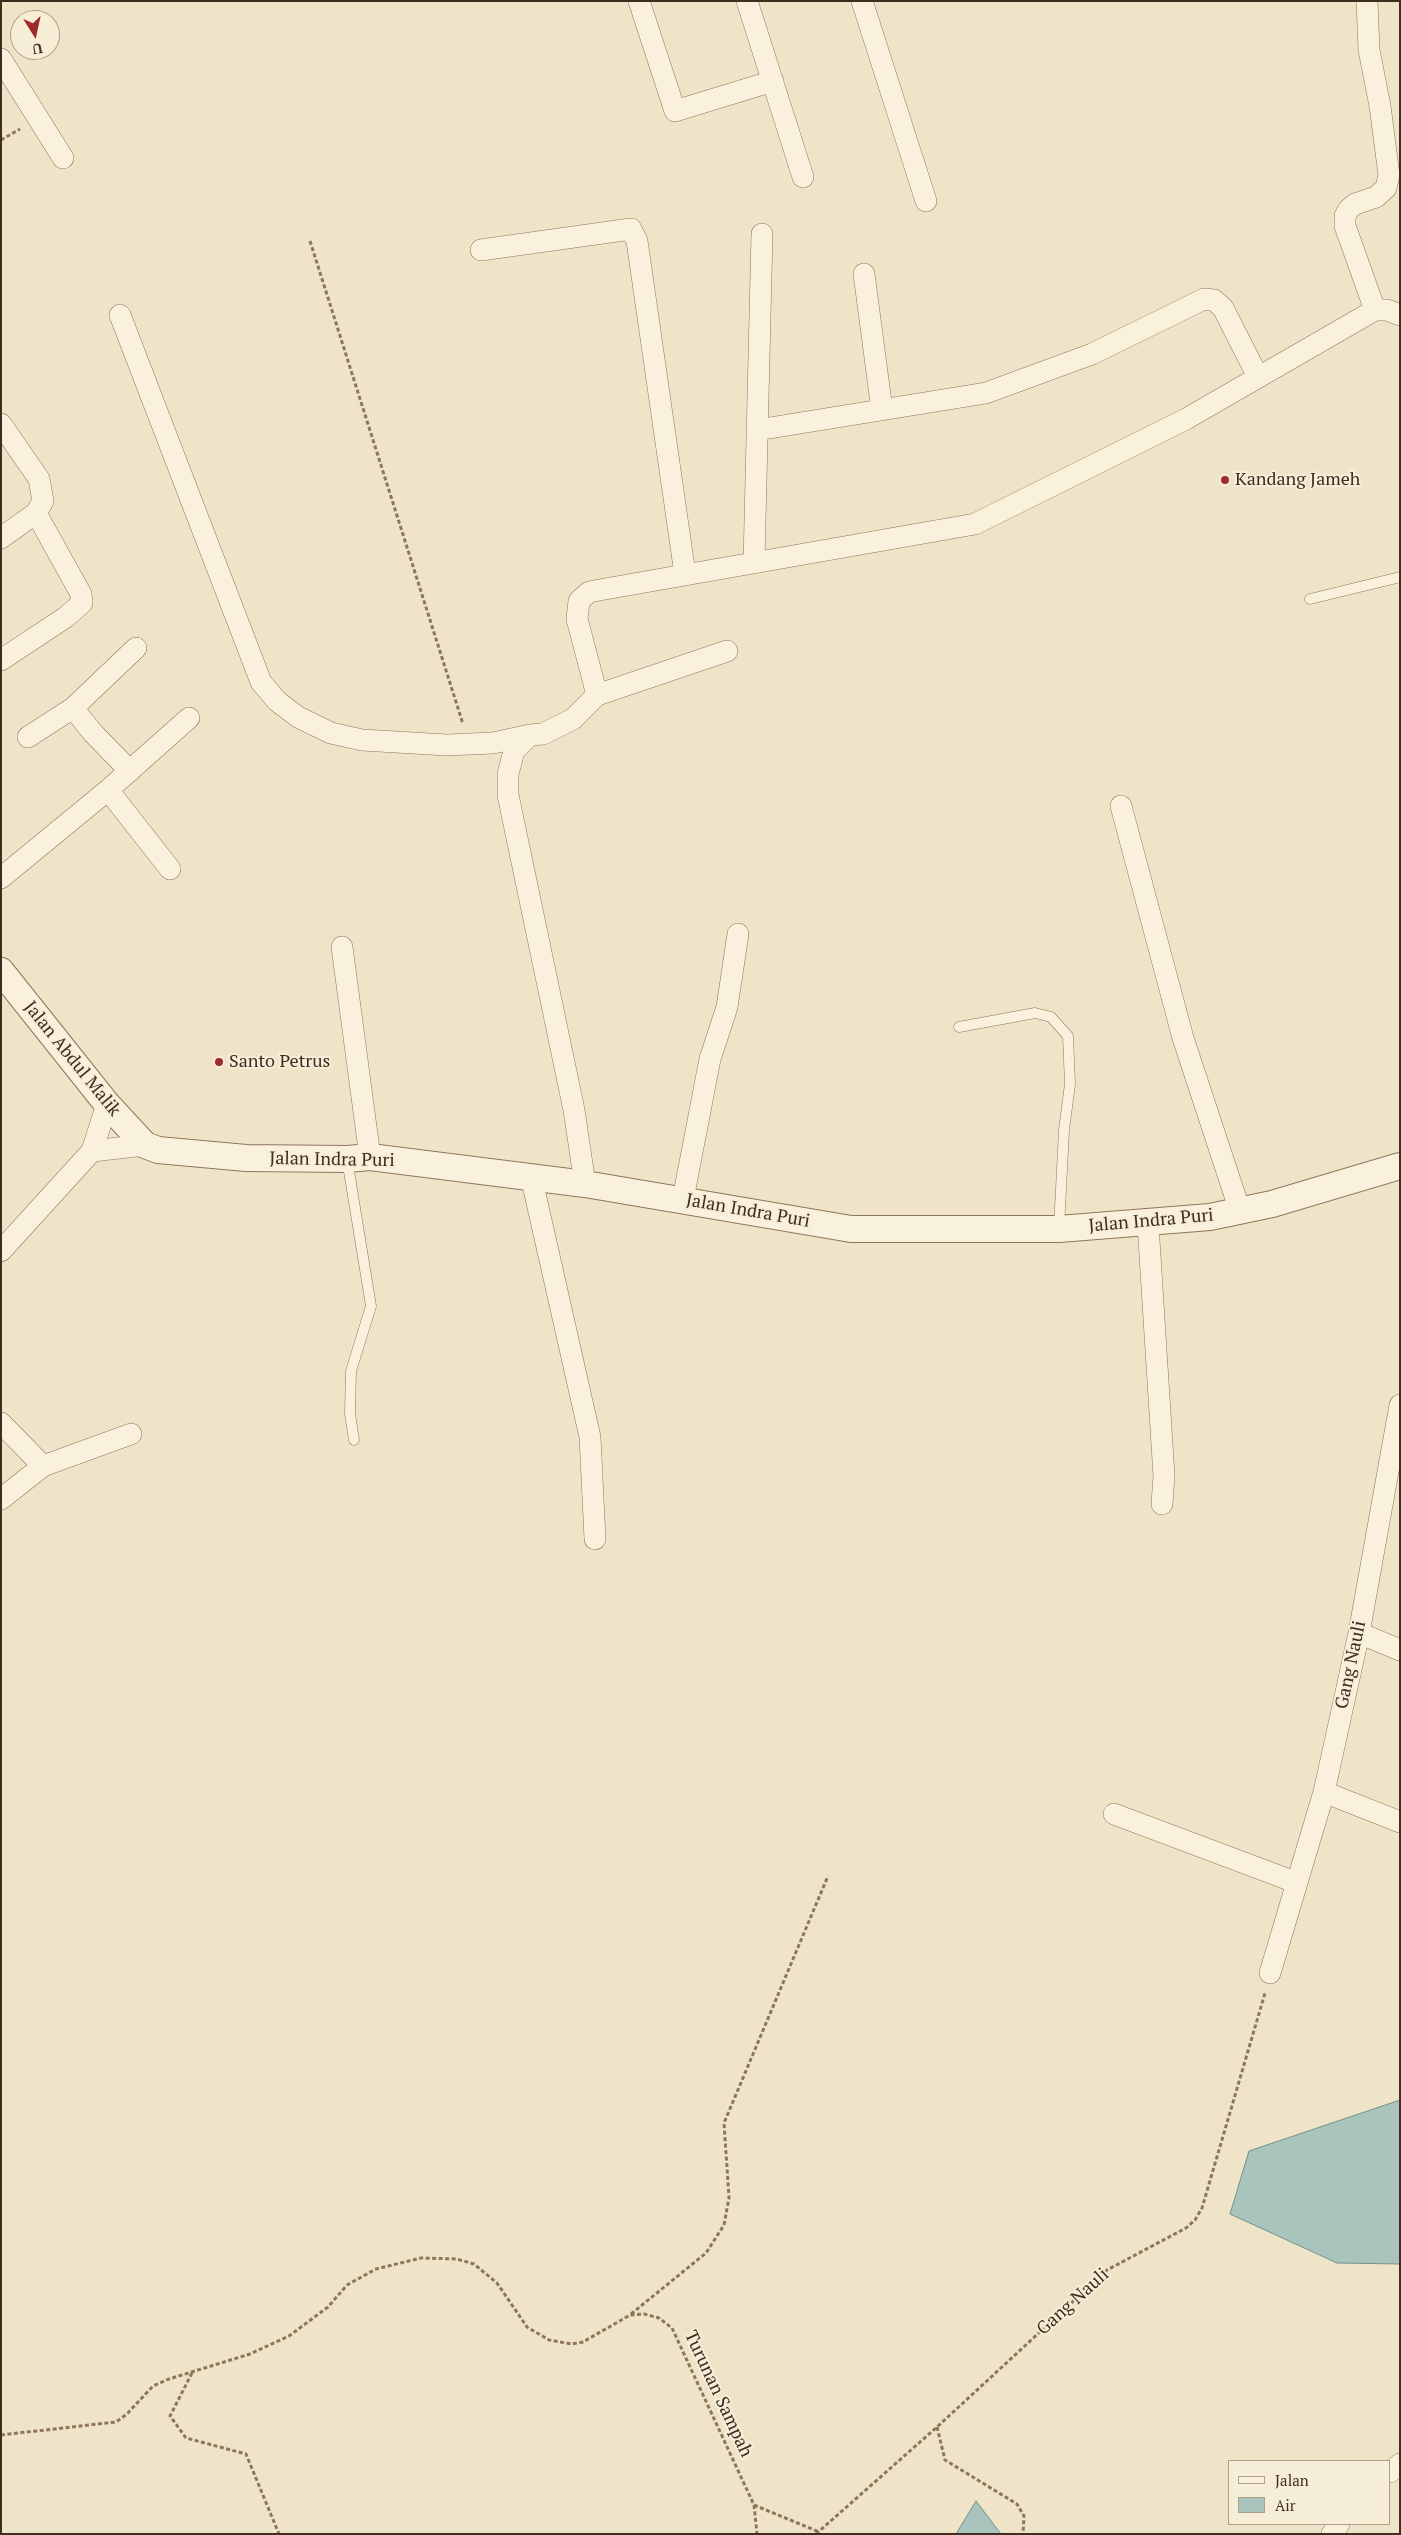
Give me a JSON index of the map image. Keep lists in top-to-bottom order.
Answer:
{
  "streets": {
    "street": ["Jalan Abdul Malik", "Jalan Indra Puri", "Gang Nauli"],
    "path": ["Turunan Sampah"]
  },
  "crossings": [
    ["Jalan Abdul Malik", "Jalan Indra Puri"]
  ],
  "places": ["Kandang Jameh", "Santo Petrus"],
  "legend": ["Jalan", "Air"],
  "north": "bottom"
}
